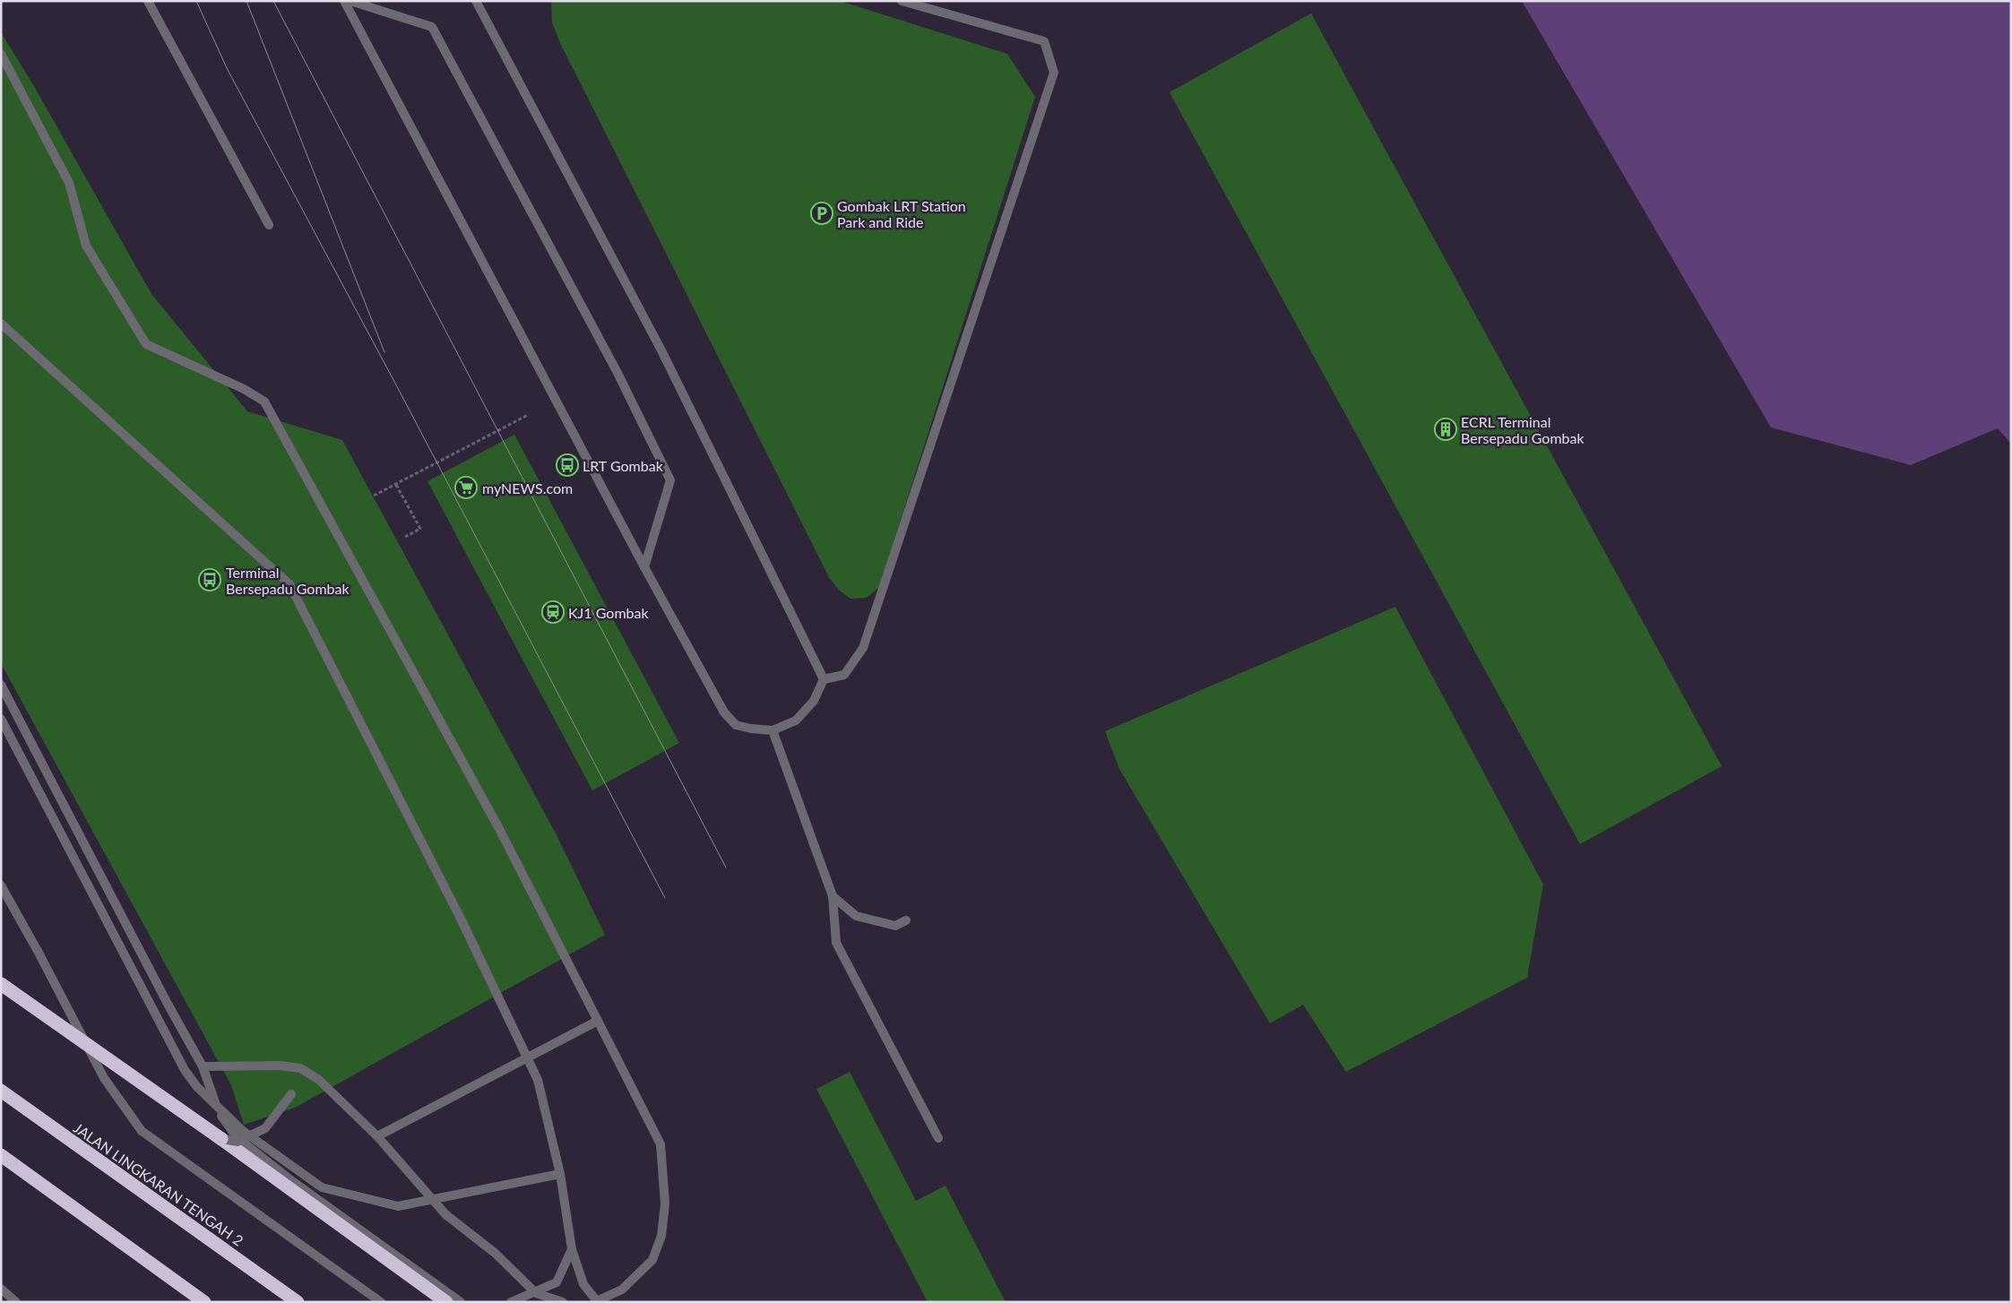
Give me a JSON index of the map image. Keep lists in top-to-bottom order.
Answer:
{
  "streets": {
    "highway": ["JALAN LINGKARAN TENGAH 2"]
  },
  "places": {
    "parking": ["Gombak LRT Station Park and Ride"],
    "building": ["ECRL Terminal Bersepadu Gombak"],
    "bus stop": ["LRT Gombak", "Terminal Bersepadu Gombak"],
    "supermarket": ["myNEWS.com"],
    "station": ["KJ1 Gombak"]
  }
}
